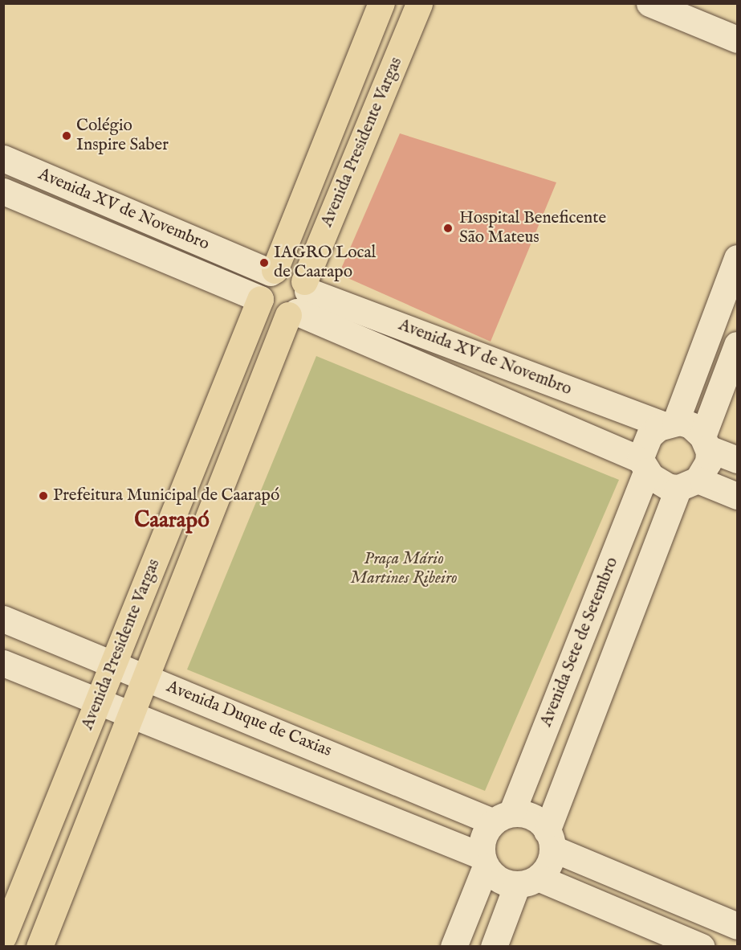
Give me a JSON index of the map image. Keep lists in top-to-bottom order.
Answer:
{
  "streets": {
    "main road": ["Avenida Presidente Vargas"],
    "street": ["Avenida XV de Novembro", "Avenida Sete de Setembro", "Avenida Duque de Caxias"]
  },
  "crossings": [
    ["Avenida Presidente Vargas", "Avenida XV de Novembro"],
    ["Avenida Presidente Vargas", "Avenida Duque de Caxias"],
    ["Avenida XV de Novembro", "Avenida Sete de Setembro"],
    ["Avenida Sete de Setembro", "Avenida Duque de Caxias"]
  ],
  "districts": ["Caarapó"],
  "parks": ["Praça Mário Martines Ribeiro"],
  "places": [
    "Colégio Inspire Saber",
    "Hospital Beneficente São Mateus",
    "IAGRO Local de Caarapo",
    "Prefeitura Municipal de Caarapó"
  ]
}
